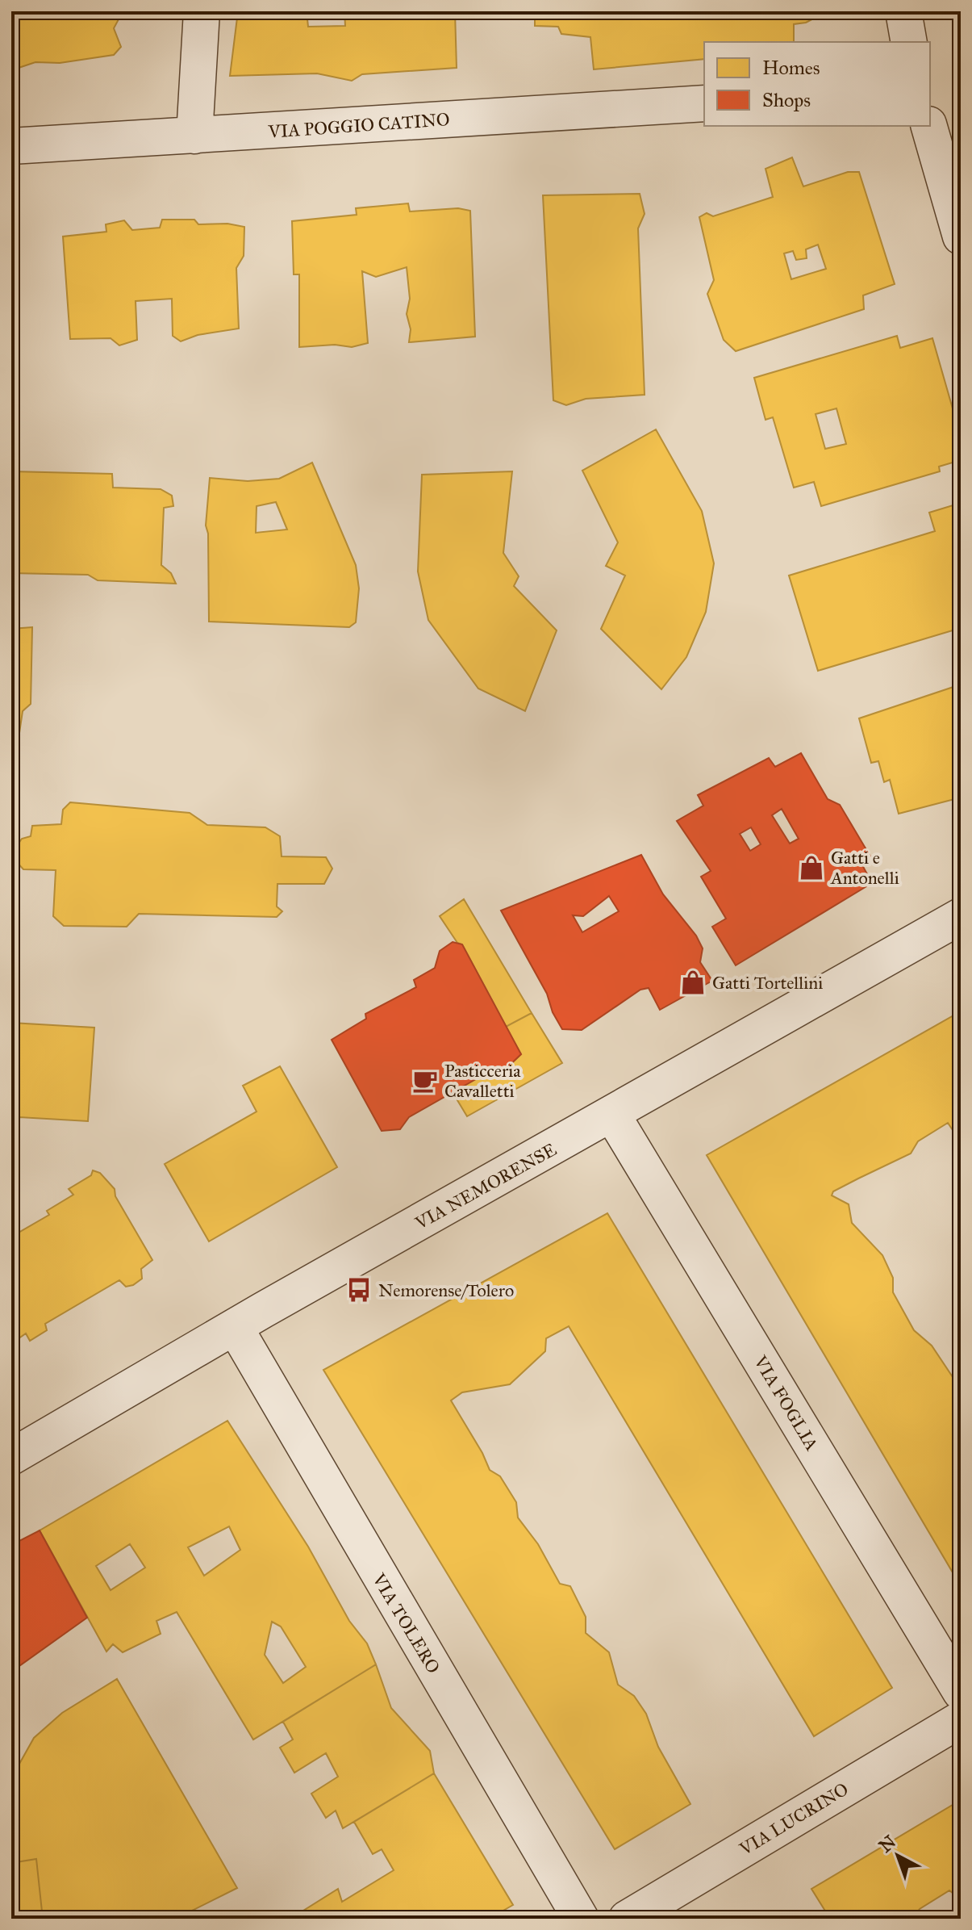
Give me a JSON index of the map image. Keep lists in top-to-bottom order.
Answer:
{
  "streets": {
    "street": [
      "VIA POGGIO CATINO",
      "VIA NEMORENSE",
      "VIA FOGLIA",
      "VIA TOLERO",
      "VIA LUCRINO"
    ]
  },
  "crossings": [
    ["VIA NEMORENSE", "VIA FOGLIA"],
    ["VIA NEMORENSE", "VIA TOLERO"]
  ],
  "places": {
    "shop": ["Gatti e Antonelli", "Gatti Tortellini"],
    "cafe": ["Pasticceria Cavalletti"],
    "bus stop": ["Nemorense/Tolero"]
  },
  "legend": ["Homes", "Shops"],
  "north": "top left"
}
